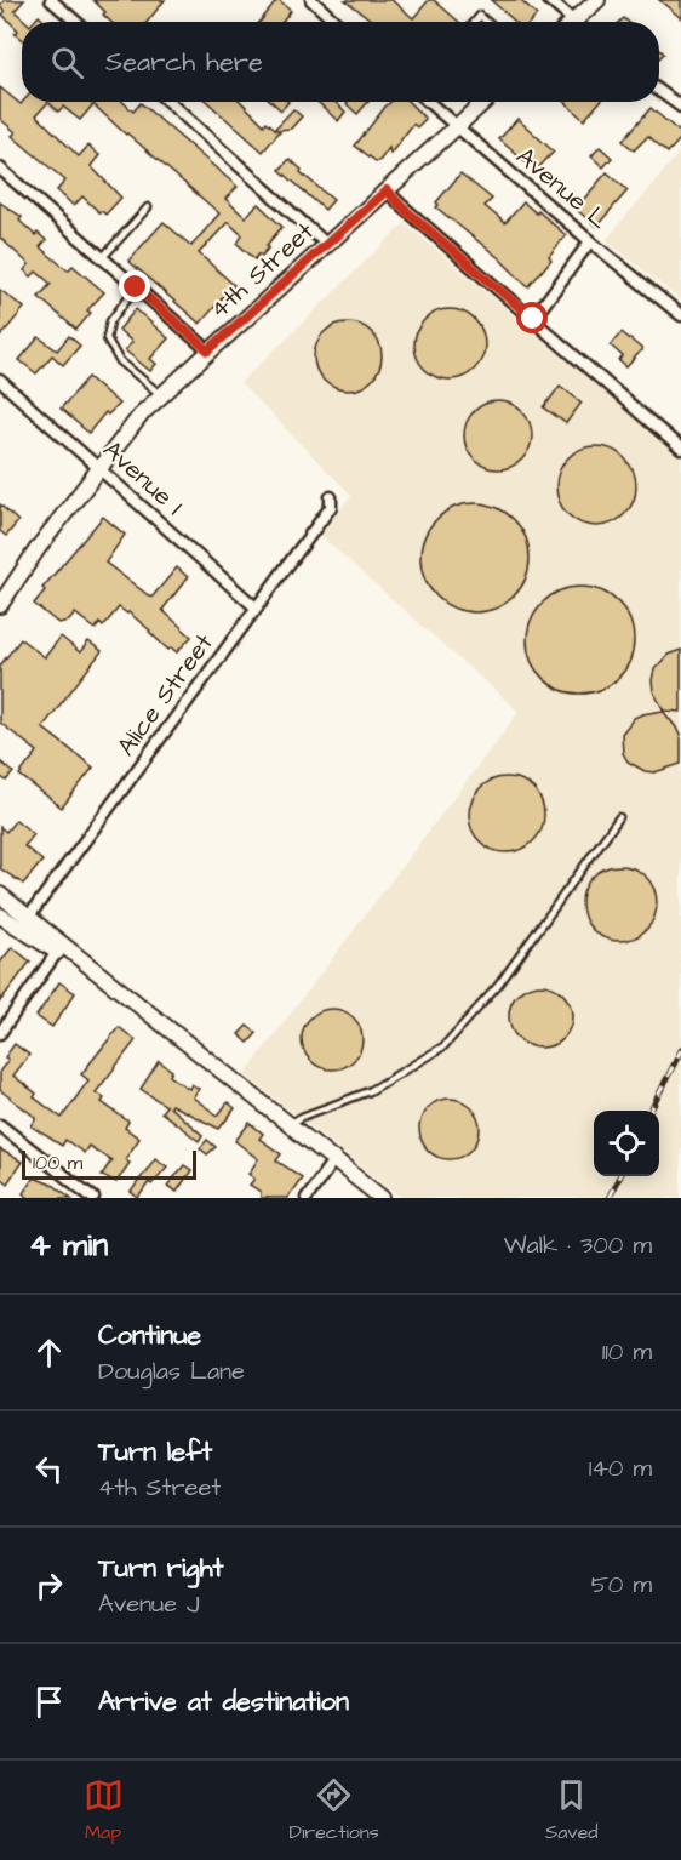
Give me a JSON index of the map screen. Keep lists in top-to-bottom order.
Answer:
{
  "streets": {
    "main road": ["4th Street"],
    "street": ["Avenue L", "Avenue I", "Alice Street"]
  },
  "crossings": [
    ["Avenue L", "4th Street"],
    ["4th Street", "Avenue I"],
    ["Avenue I", "Alice Street"]
  ],
  "scale_bar": "100 m",
  "page": {
    "search": "Search here",
    "scale": "100 m",
    "heading": ["4 min", "Walk · 300 m"],
    "list": [
      ["Continue", "Douglas Lane", "110 m"],
      ["Turn left", "4th Street", "140 m"],
      ["Turn right", "Avenue J", "50 m"],
      "Arrive at destination"
    ],
    "nav": ["Map", "Directions", "Saved"]
  }
}
